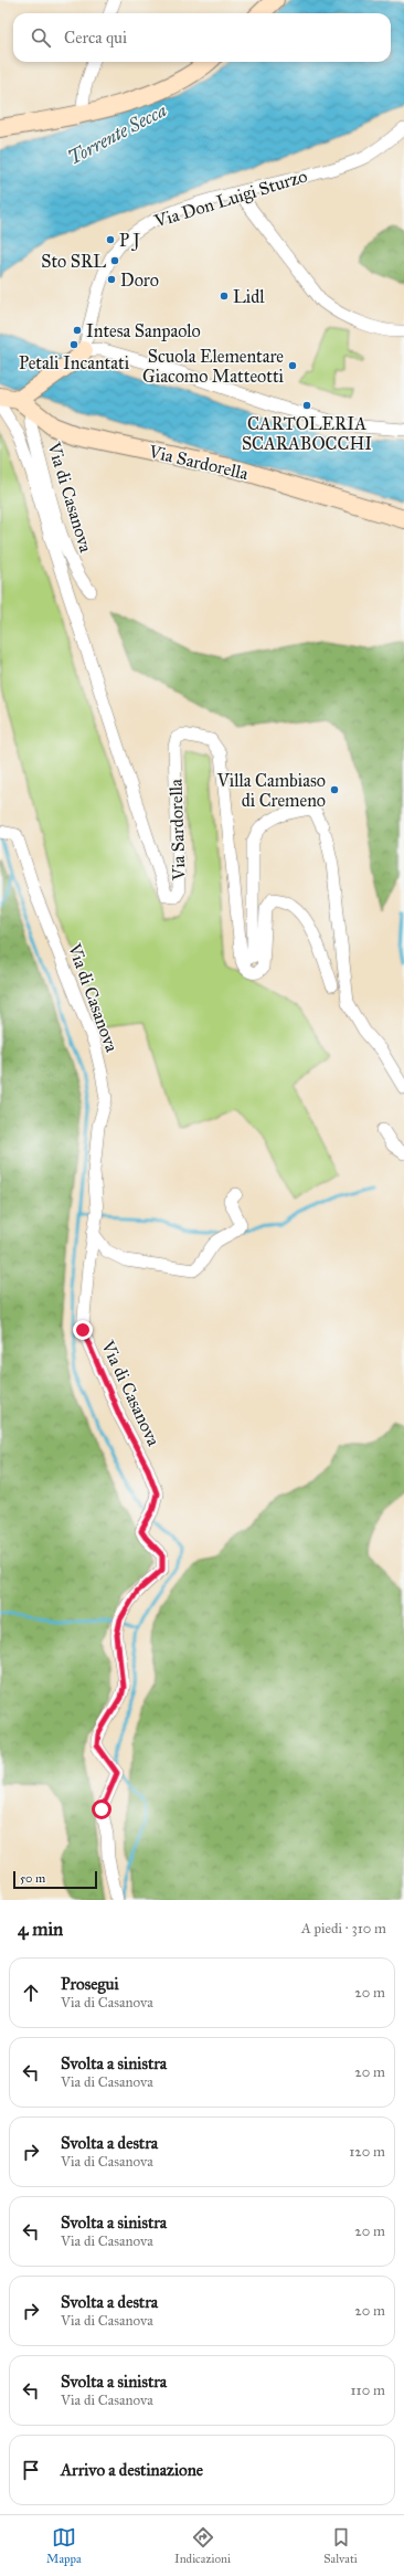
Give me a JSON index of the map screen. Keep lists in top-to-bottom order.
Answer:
{
  "streets": {
    "main road": ["Via Sardorella"],
    "street": ["Via Don Luigi Sturzo", "Via di Casanova"]
  },
  "crossings": [
    ["Via Sardorella", "Via di Casanova"]
  ],
  "water": ["Torrente Secca"],
  "places": [
    "P J",
    "Sto SRL",
    "Doro",
    "Lidl",
    "Intesa Sanpaolo",
    "Petali Incantati",
    "Scuola Elementare Giacomo Matteotti",
    "CARTOLERIA SCARABOCCHI",
    "Villa Cambiaso di Cremeno"
  ],
  "scale_bar": "50 m",
  "page": {
    "search": "Cerca qui",
    "scale": "50 m",
    "heading": ["4 min", "A piedi · 310 m"],
    "list": [
      ["Prosegui", "Via di Casanova", "20 m"],
      ["Svolta a sinistra", "Via di Casanova", "20 m"],
      ["Svolta a destra", "Via di Casanova", "120 m"],
      ["Svolta a sinistra", "Via di Casanova", "20 m"],
      ["Svolta a destra", "Via di Casanova", "20 m"],
      ["Svolta a sinistra", "Via di Casanova", "110 m"],
      "Arrivo a destinazione"
    ],
    "nav": ["Mappa", "Indicazioni", "Salvati"]
  }
}
